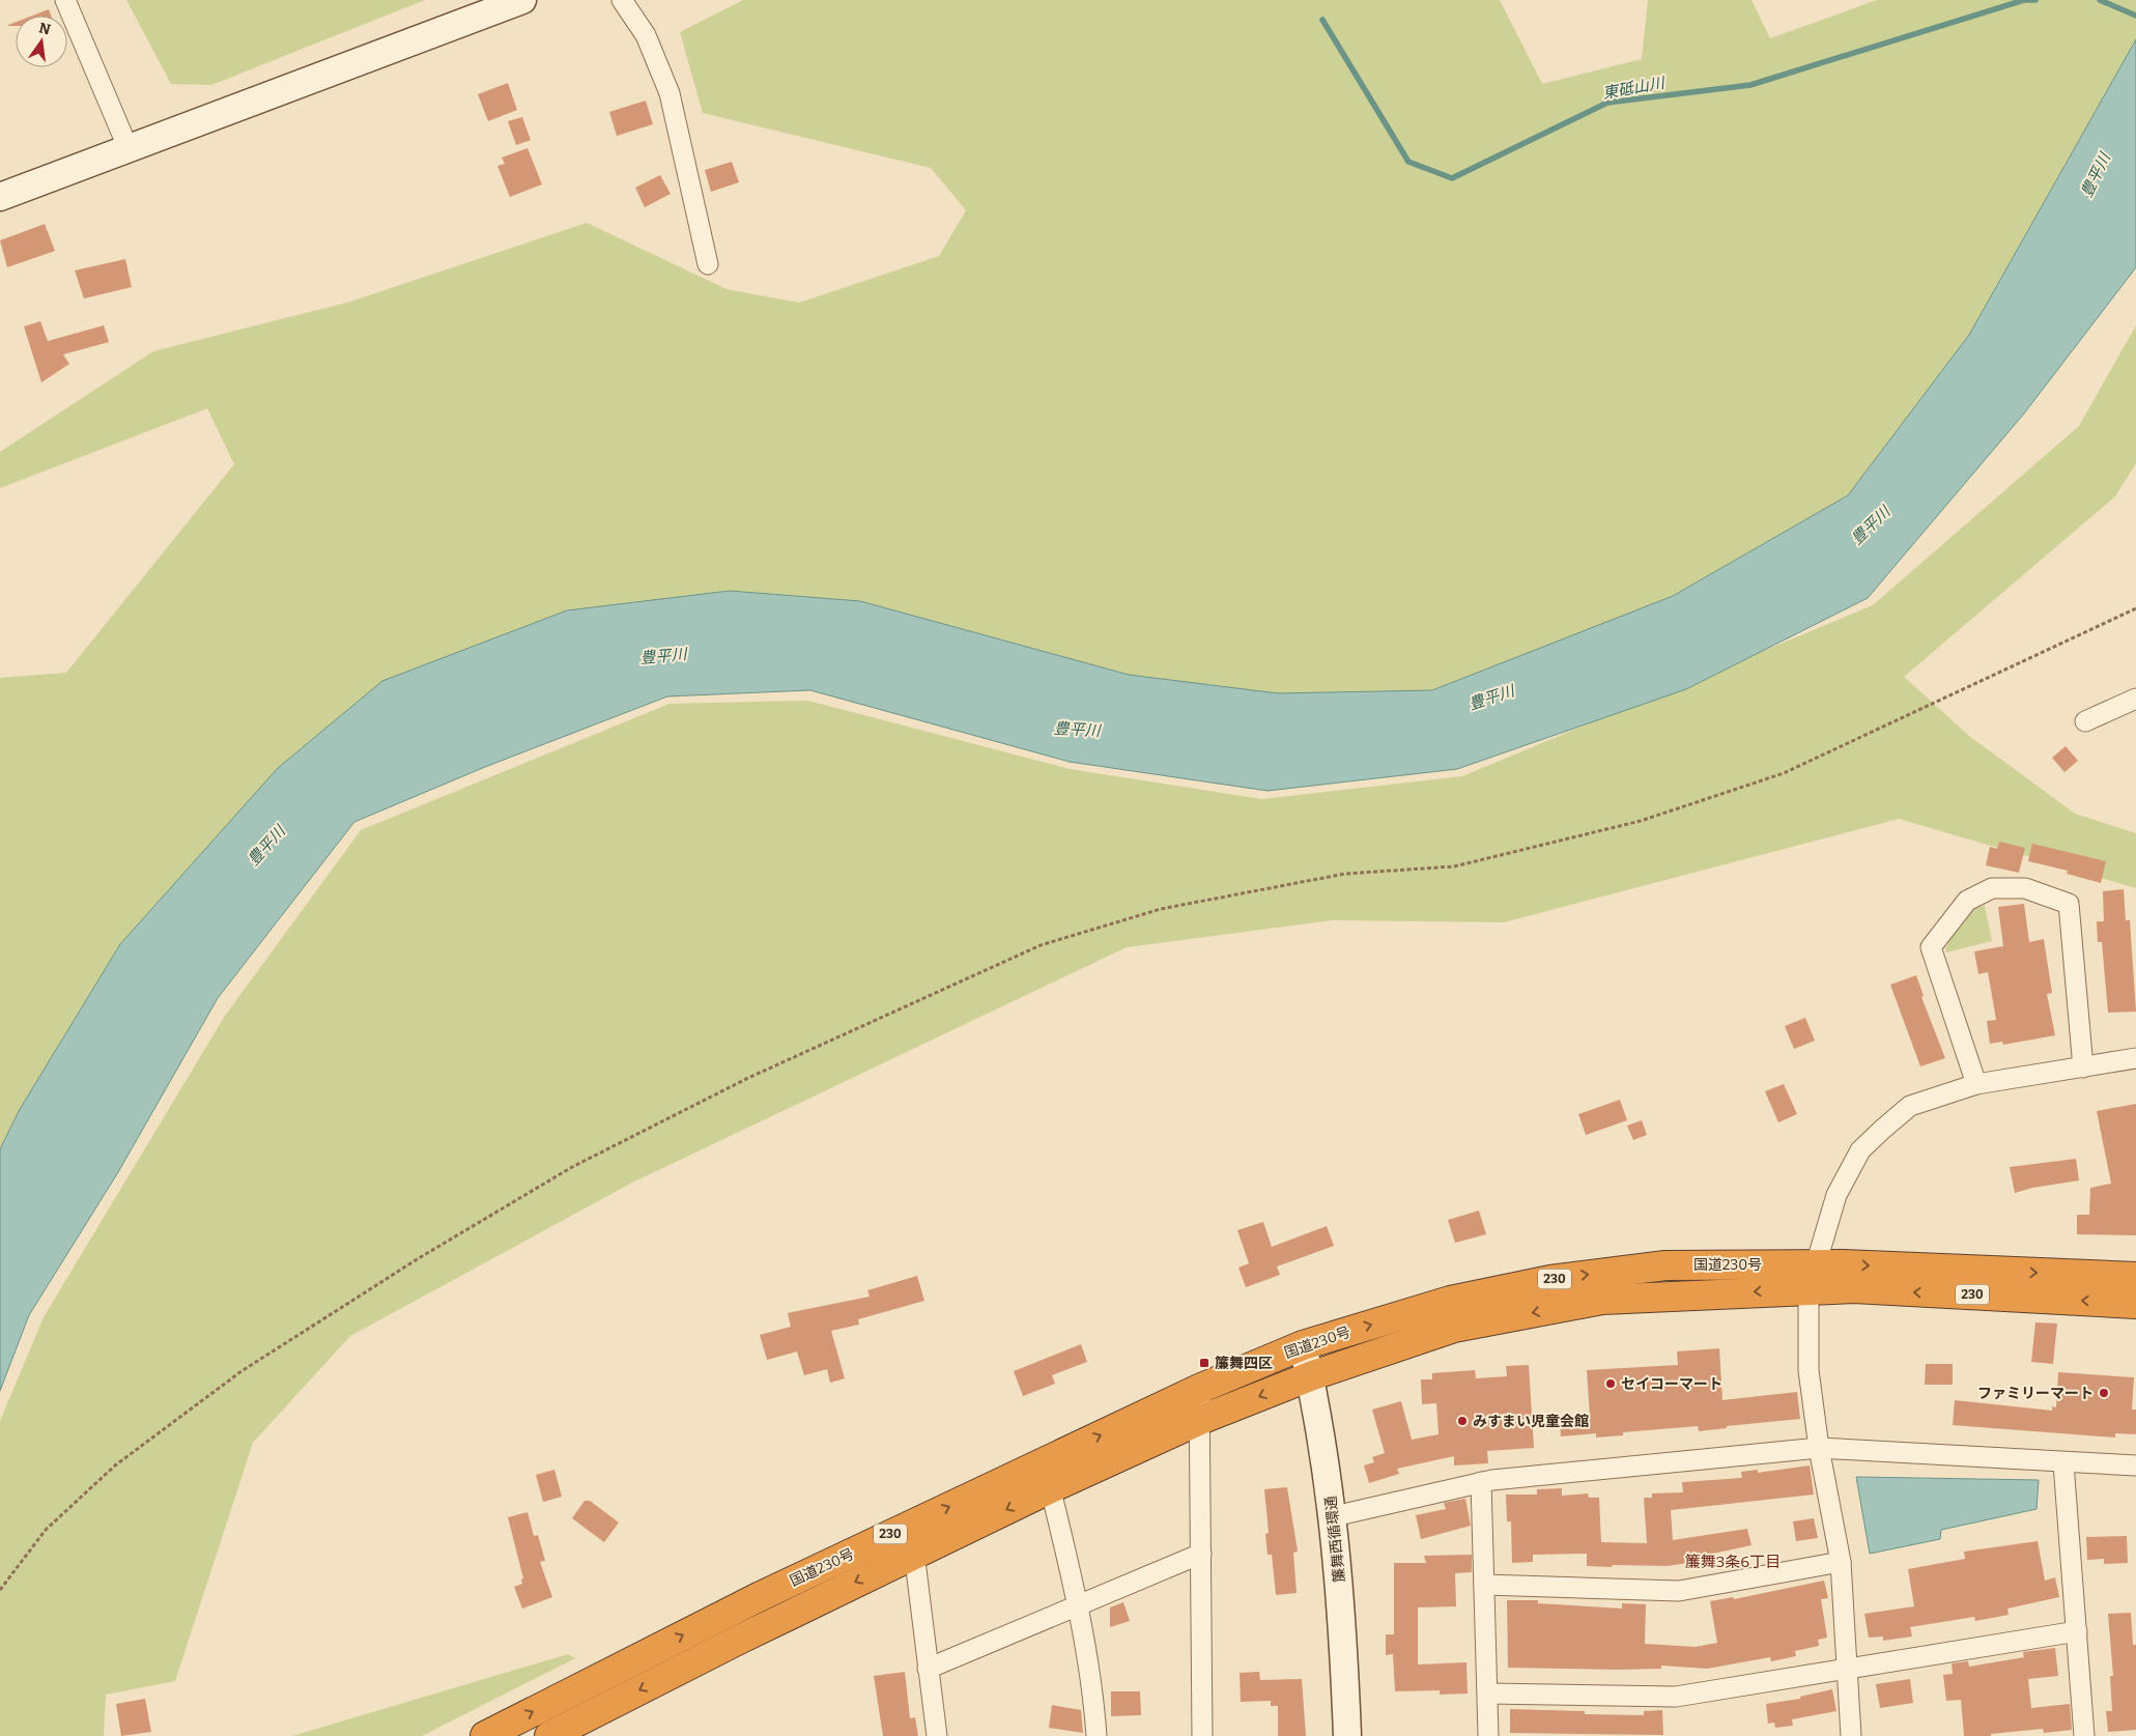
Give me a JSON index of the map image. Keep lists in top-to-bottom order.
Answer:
{
  "streets": {
    "highway": ["国道230号", "230"],
    "street": ["簾舞西循環通"]
  },
  "crossings": [
    ["国道230号", "簾舞西循環通"]
  ],
  "districts": ["簾舞3条6丁目"],
  "water": ["東砥山川", "豊平川"],
  "places": {
    "transit": ["簾舞四区"],
    "other": ["セイコーマート", "ファミリーマート", "みすまい児童会館"]
  },
  "north": "top"
}
